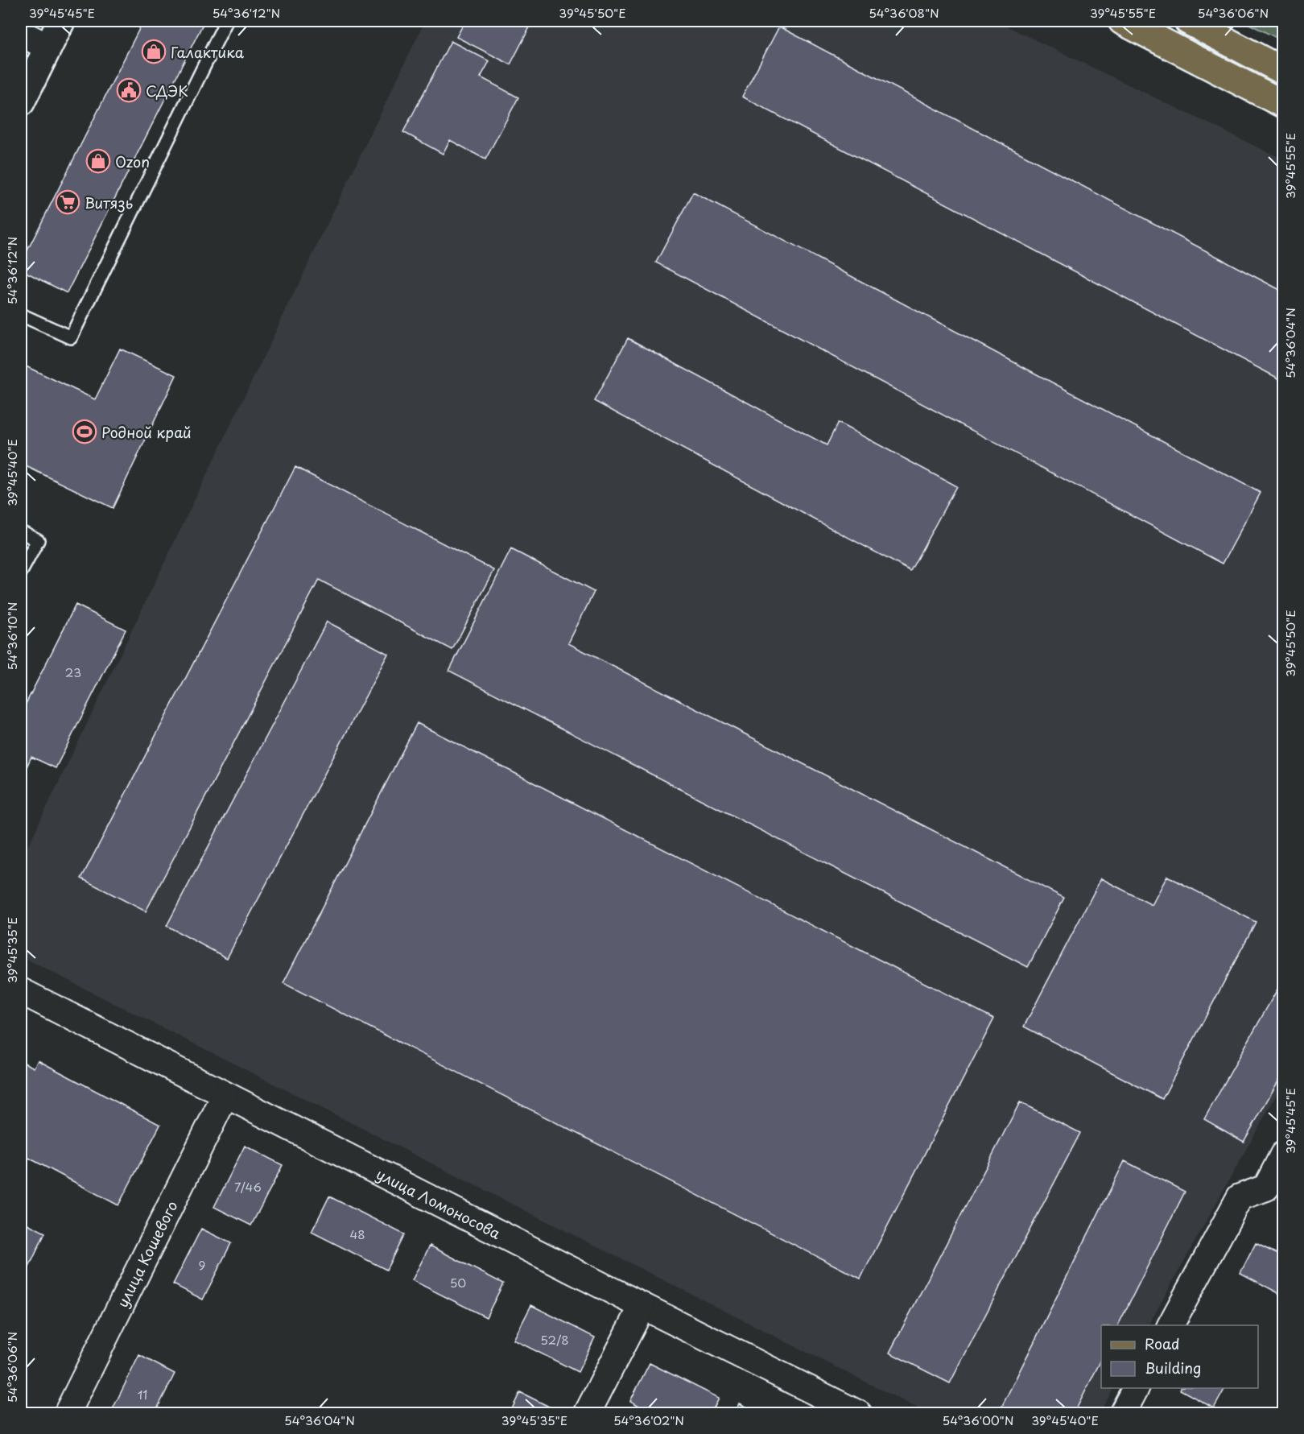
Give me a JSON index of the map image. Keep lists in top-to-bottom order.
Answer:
{
  "streets": {
    "street": ["улица Ломоносова", "улица Кошевого"]
  },
  "crossings": [
    ["улица Ломоносова", "улица Кошевого"]
  ],
  "places": {
    "shop": ["Галактика", "Ozon"],
    "public building": ["СДЭК"],
    "supermarket": ["Витязь"],
    "sports": ["Родной край"]
  },
  "house_numbers": [
    "23",
    "7/46",
    "48",
    "9",
    "50",
    "52/8",
    "11"
  ],
  "legend": ["Road", "Building"],
  "coordinates": [
    "39°45'45\"E",
    "54°36'12\"N",
    "39°45'50\"E",
    "54°36'08\"N",
    "39°45'55\"E",
    "54°36'06\"N",
    "54°36'04\"N",
    "39°45'40\"E",
    "54°36'10\"N",
    "39°45'35\"E",
    "54°36'02\"N",
    "54°36'00\"N"
  ]
}
